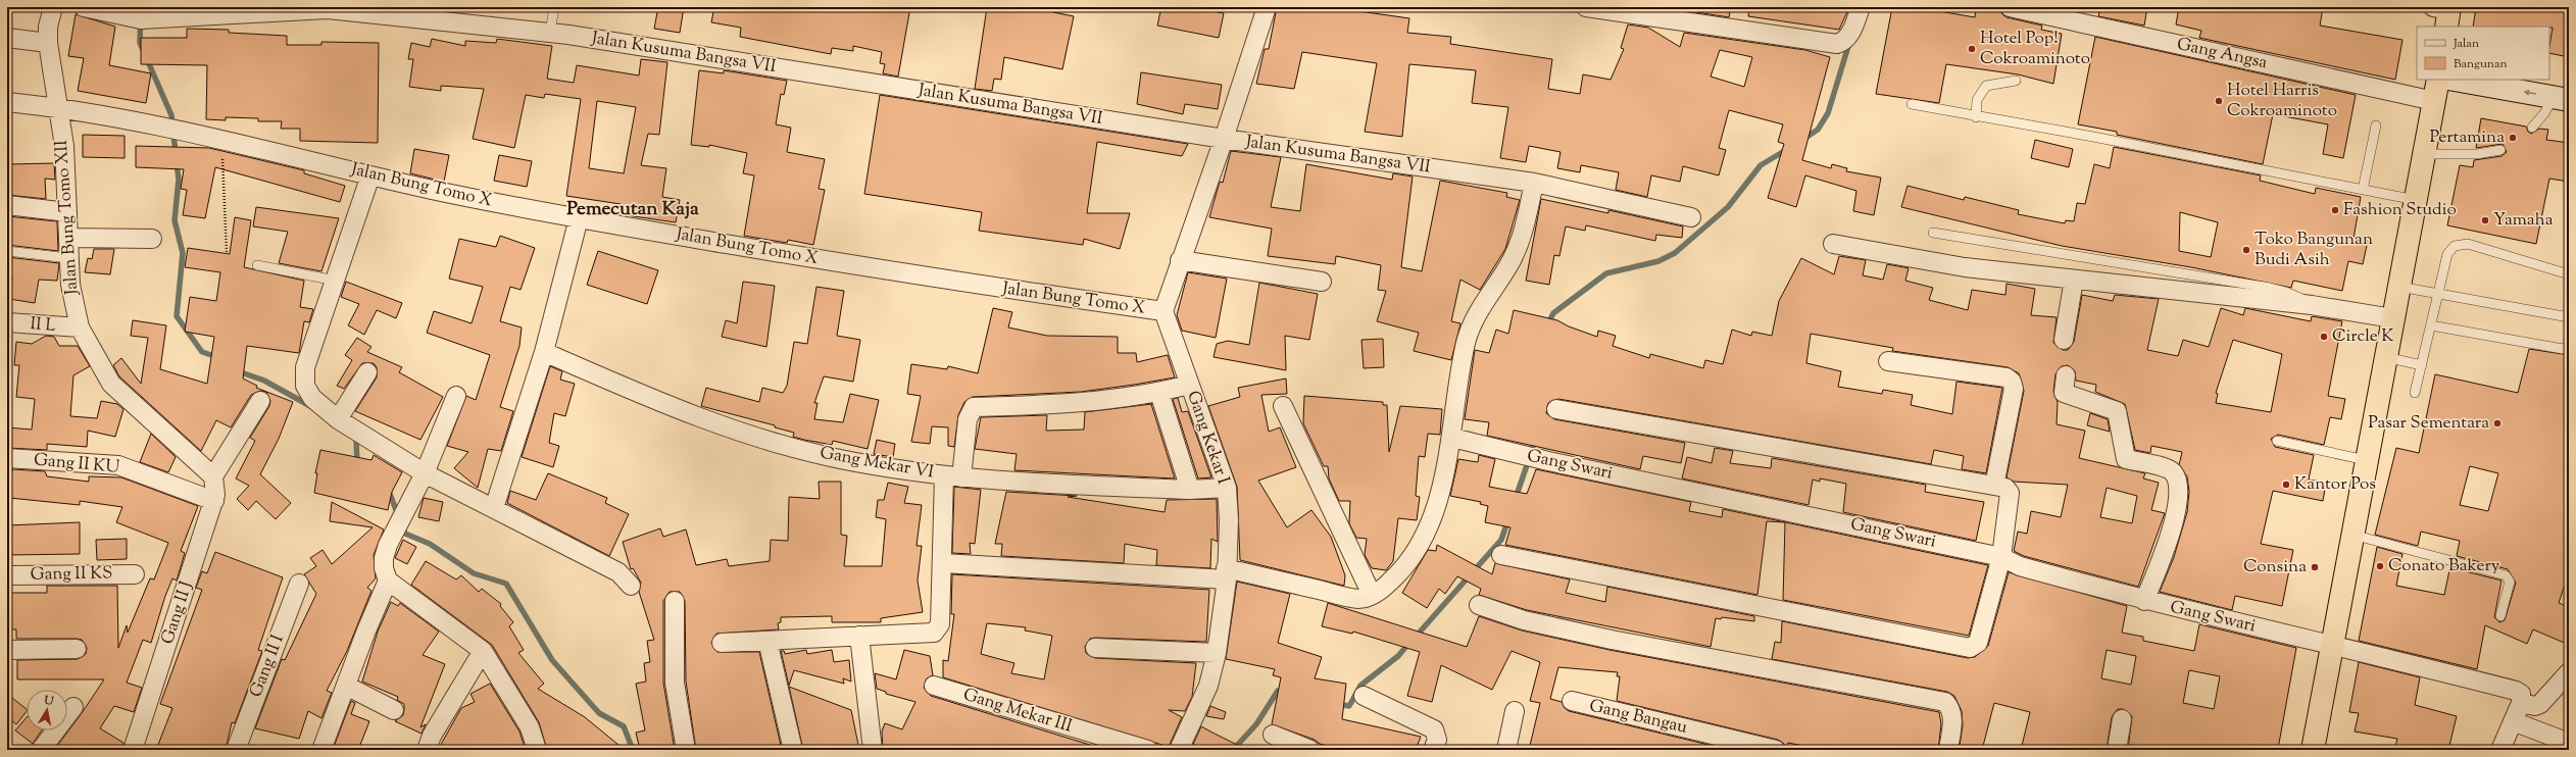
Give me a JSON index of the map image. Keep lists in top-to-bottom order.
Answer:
{
  "streets": {
    "street": [
      "Jalan Kusuma Bangsa VII",
      "Gang Angsa",
      "Jalan Bung Tomo X",
      "Jalan Bung Tomo XII",
      "II L",
      "Gang Kekar I",
      "Gang Mekar VI",
      "Gang II KU",
      "Gang Swari",
      "Gang II KS",
      "Gang II J",
      "Gang II I",
      "Gang Mekar III",
      "Gang Bangau"
    ]
  },
  "crossings": [
    ["Jalan Kusuma Bangsa VII", "Jalan Bung Tomo X"],
    ["Jalan Bung Tomo X", "Jalan Bung Tomo XII"],
    ["Jalan Bung Tomo X", "Gang Kekar I"],
    ["Jalan Bung Tomo XII", "II L"],
    ["Jalan Bung Tomo XII", "Gang II J"],
    ["Gang Kekar I", "Gang Mekar VI"],
    ["Gang II KU", "Gang II J"]
  ],
  "districts": ["Pemecutan Kaja"],
  "places": [
    "Hotel Pop! Cokroaminoto",
    "Hotel Harris Cokroaminoto",
    "Pertamina",
    "Fashion Studio",
    "Yamaha",
    "Toko Bangunan Budi Asih",
    "Circle K",
    "Pasar Sementara",
    "Kantor Pos",
    "Conato Bakery",
    "Consina"
  ],
  "legend": ["Jalan", "Bangunan"],
  "north": "top"
}
